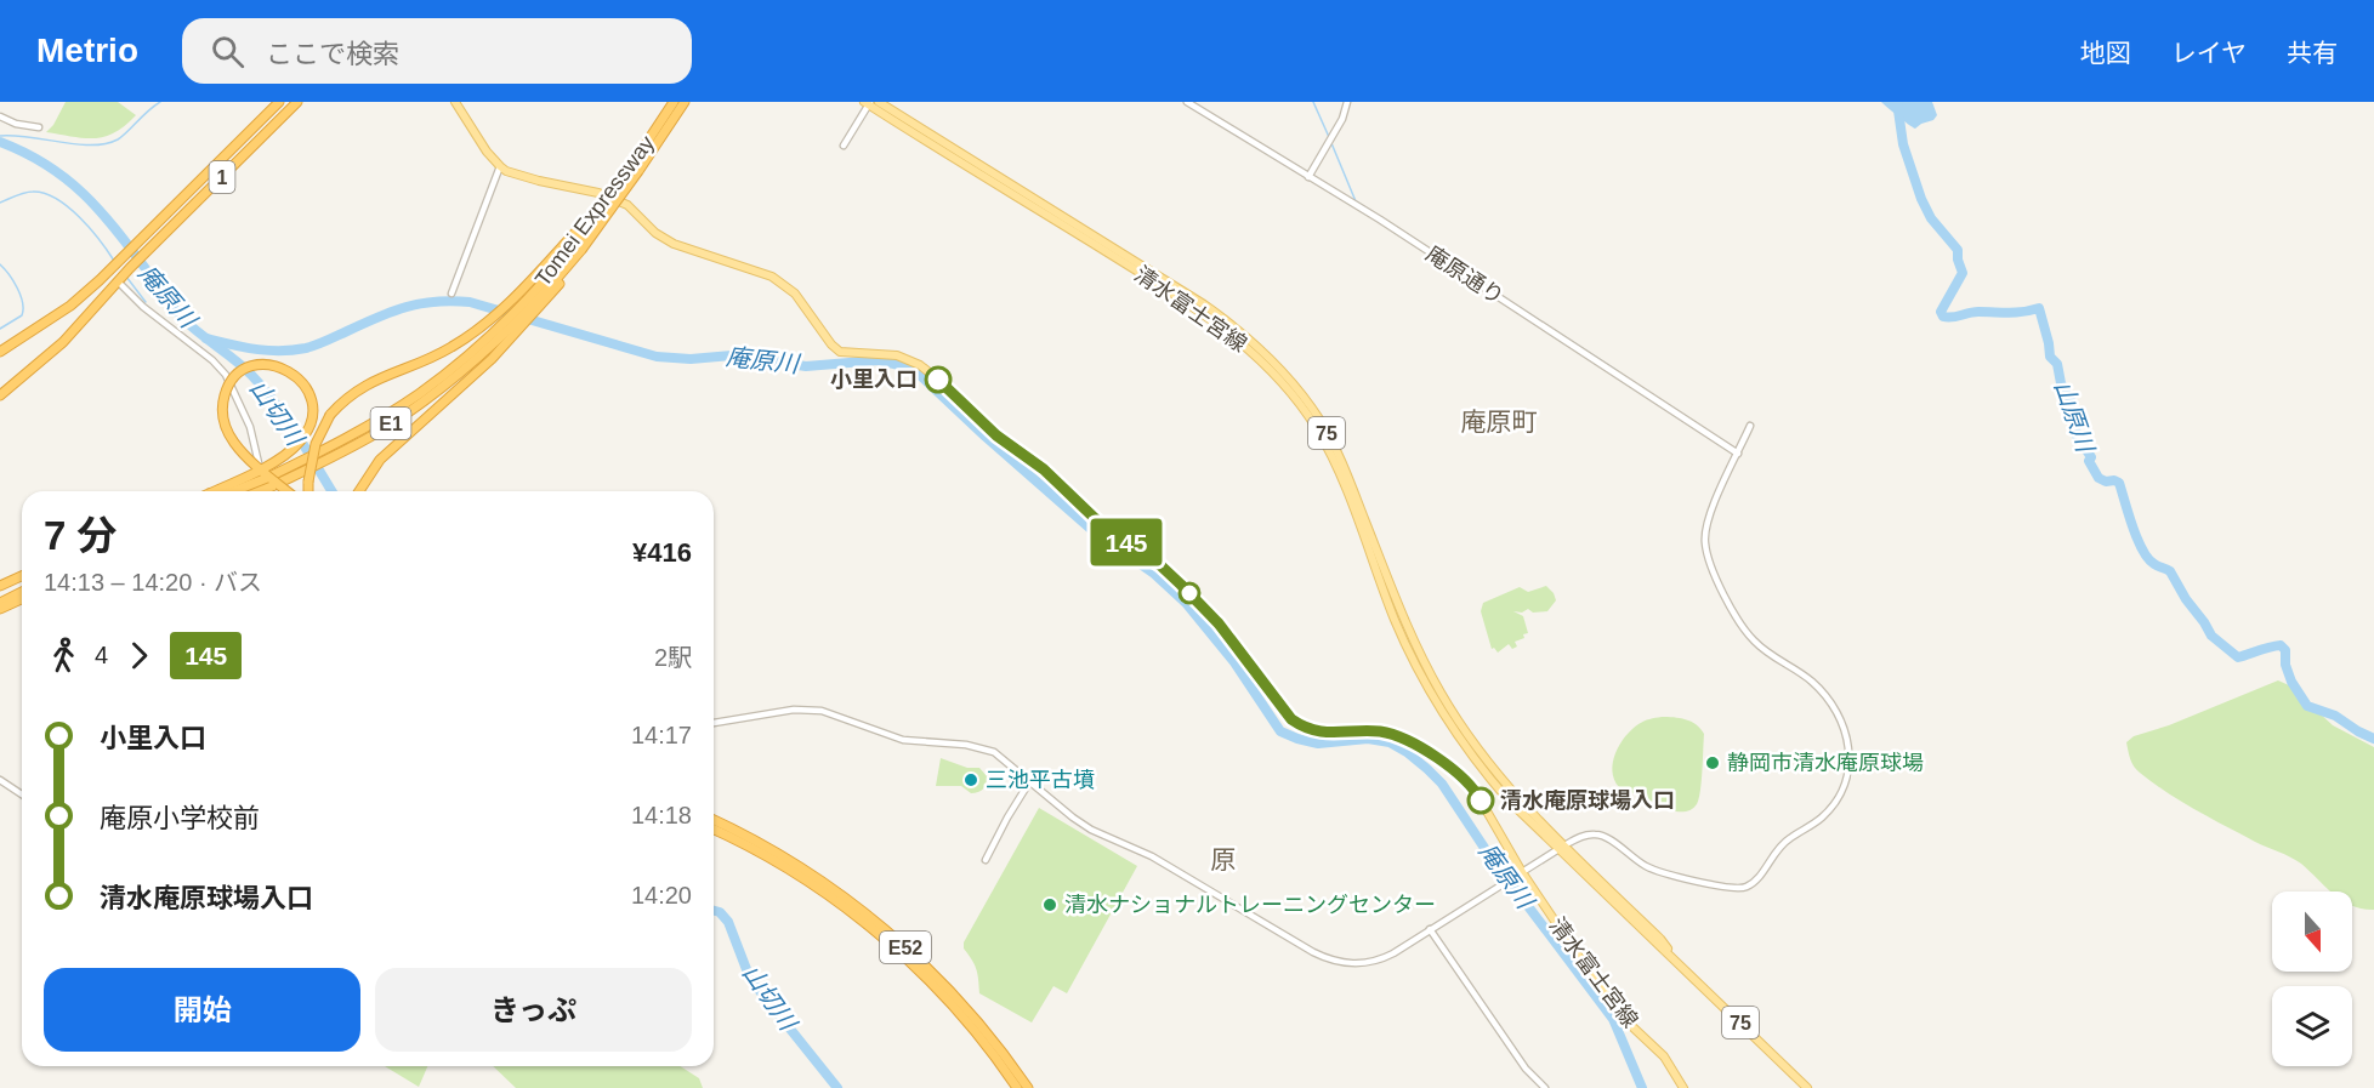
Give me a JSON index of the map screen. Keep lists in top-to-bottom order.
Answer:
{
  "streets": {
    "highway": [
      "1",
      "Tomei Expressway",
      "E1",
      "E52"
    ],
    "main road": ["清水富士宮線", "75"],
    "street": ["庵原通り"]
  },
  "districts": ["庵原町", "原"],
  "water": ["庵原川", "山切川", "山原川"],
  "places": [
    "小里入口",
    "静岡市清水庵原球場",
    "三池平古墳",
    "清水庵原球場入口",
    "清水ナショナルトレーニングセンター"
  ],
  "lines": ["bus line 145"],
  "north": "bottom",
  "page": {
    "header": "Metrio",
    "search": "ここで検索",
    "nav": ["地図", "レイヤ", "共有"],
    "on_map": "145",
    "heading": ["7 分", "14:13 – 14:20 · バス", "¥416"],
    "legs": ["4", "145", "2駅"],
    "list": [
      {
        "name": "小里入口",
        "value": "14:17"
      },
      {
        "name": "庵原小学校前",
        "value": "14:18"
      },
      {
        "name": "清水庵原球場入口",
        "value": "14:20"
      }
    ],
    "buttons": ["開始", "きっぷ"]
  }
}
